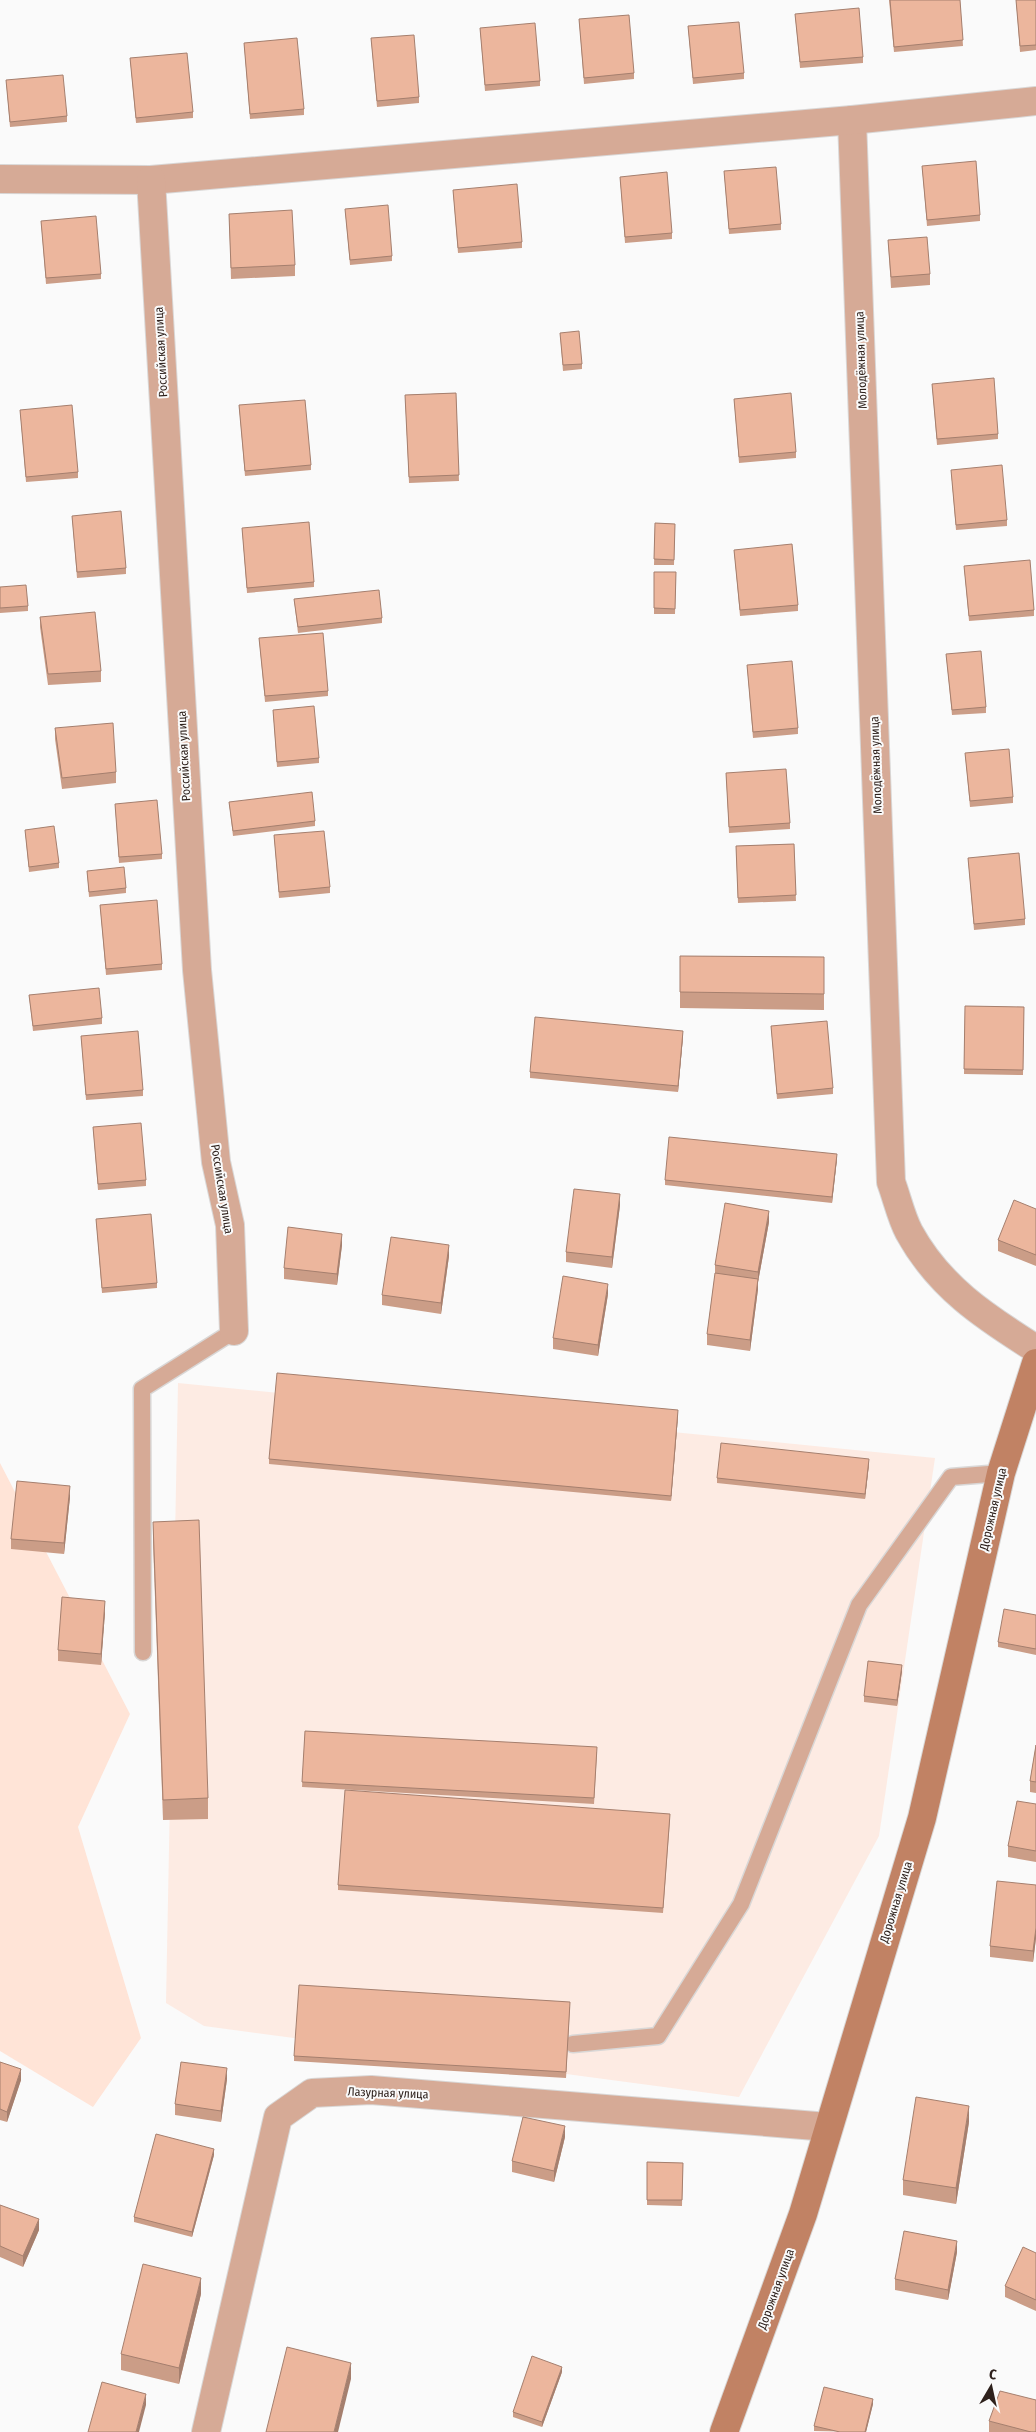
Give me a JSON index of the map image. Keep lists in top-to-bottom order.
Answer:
{
  "streets": {
    "street": [
      "Российская улица",
      "Молодёжная улица",
      "Дорожная улица",
      "Лазурная улица"
    ]
  },
  "crossings": [
    ["Дорожная улица", "Лазурная улица"]
  ],
  "north": "top"
}
